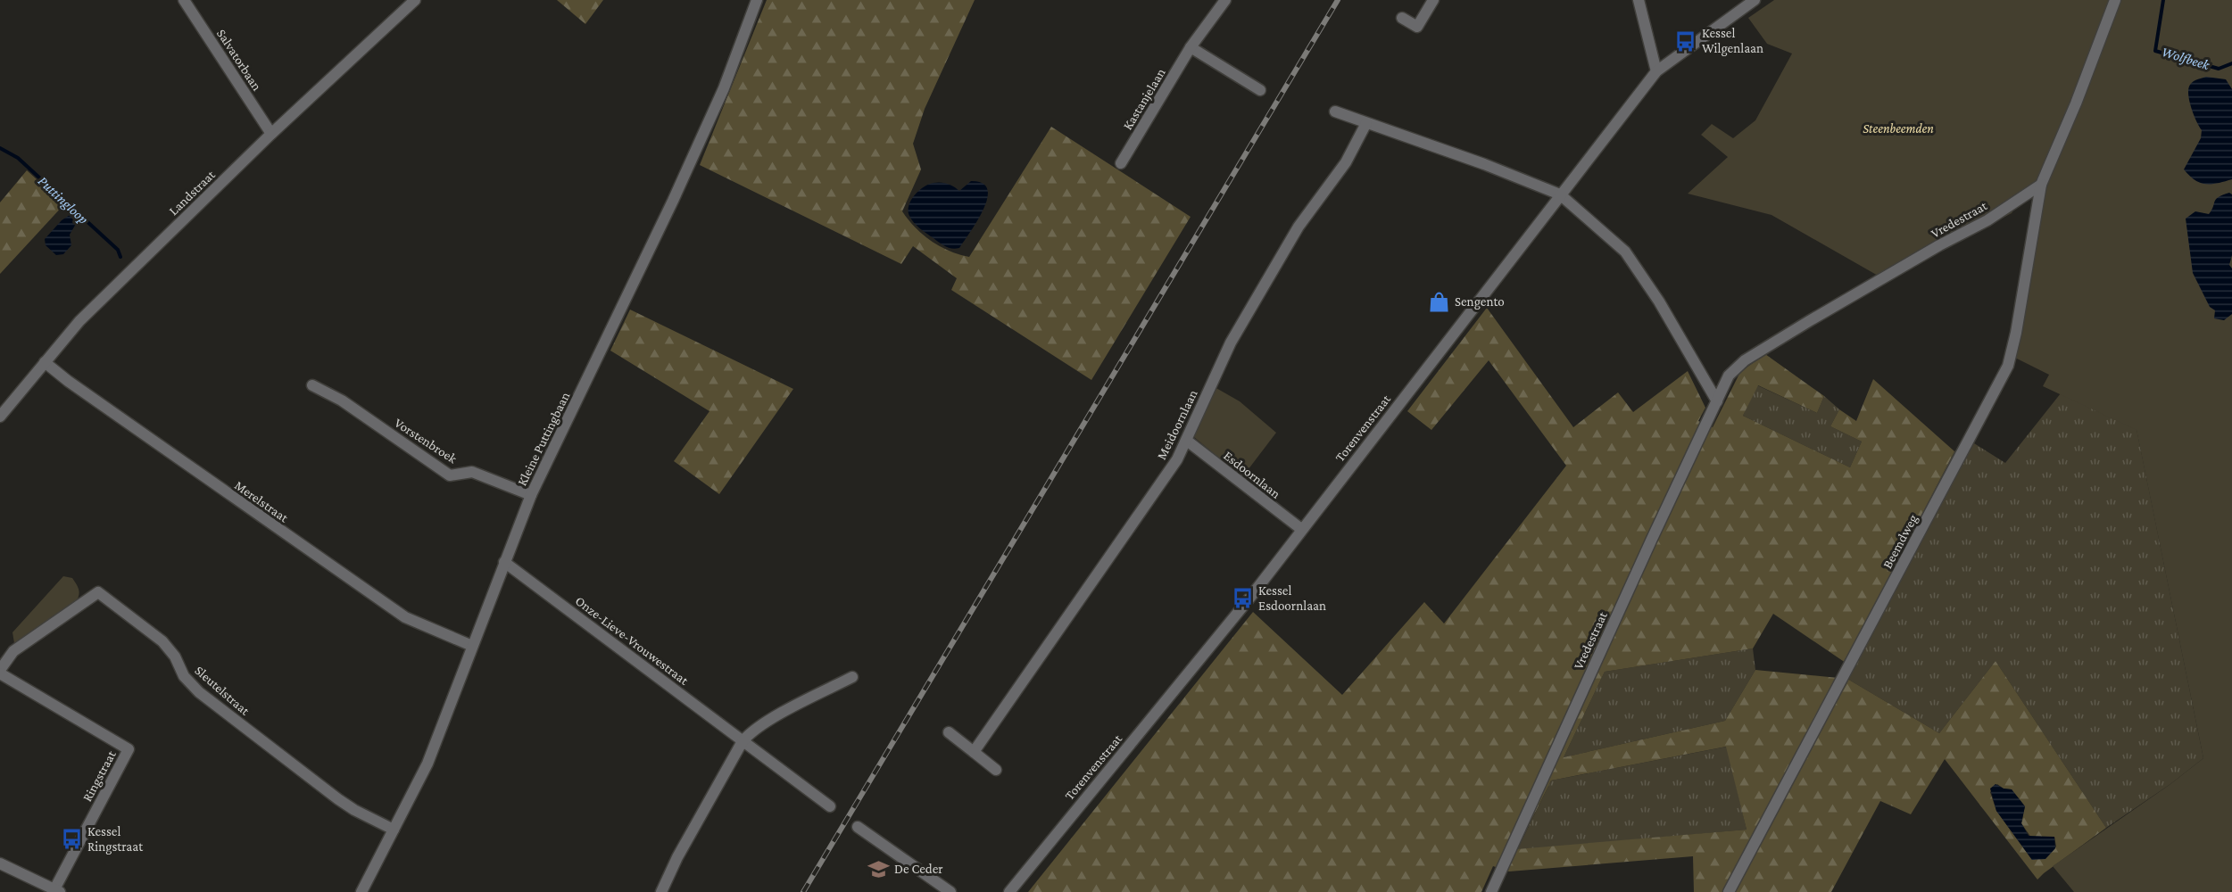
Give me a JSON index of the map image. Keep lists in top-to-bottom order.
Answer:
{
  "streets": {
    "street": [
      "Salvatorbaan",
      "Kastanjelaan",
      "Landstraat",
      "Vredestraat",
      "Meidoornlaan",
      "Torenvenstraat",
      "Kleine Puttingbaan",
      "Vorstenbroek",
      "Esdoornlaan",
      "Merelstraat",
      "Beemdweg",
      "Onze-Lieve-Vrouwestraat",
      "Sleutelstraat",
      "Ringstraat"
    ]
  },
  "crossings": [
    ["Salvatorbaan", "Landstraat"],
    ["Landstraat", "Merelstraat"],
    ["Vredestraat", "Beemdweg"],
    ["Meidoornlaan", "Esdoornlaan"],
    ["Torenvenstraat", "Esdoornlaan"],
    ["Kleine Puttingbaan", "Vorstenbroek"],
    ["Kleine Puttingbaan", "Merelstraat"],
    ["Kleine Puttingbaan", "Onze-Lieve-Vrouwestraat"],
    ["Kleine Puttingbaan", "Sleutelstraat"],
    ["Sleutelstraat", "Ringstraat"]
  ],
  "water": ["Wolfbeek", "Puttingloop"],
  "parks": ["Steenbeemden"],
  "places": {
    "bus stop": ["Kessel Wilgenlaan", "Kessel Esdoornlaan", "Kessel Ringstraat"],
    "shop": ["Sengento"],
    "school or university": ["De Ceder"]
  }
}
